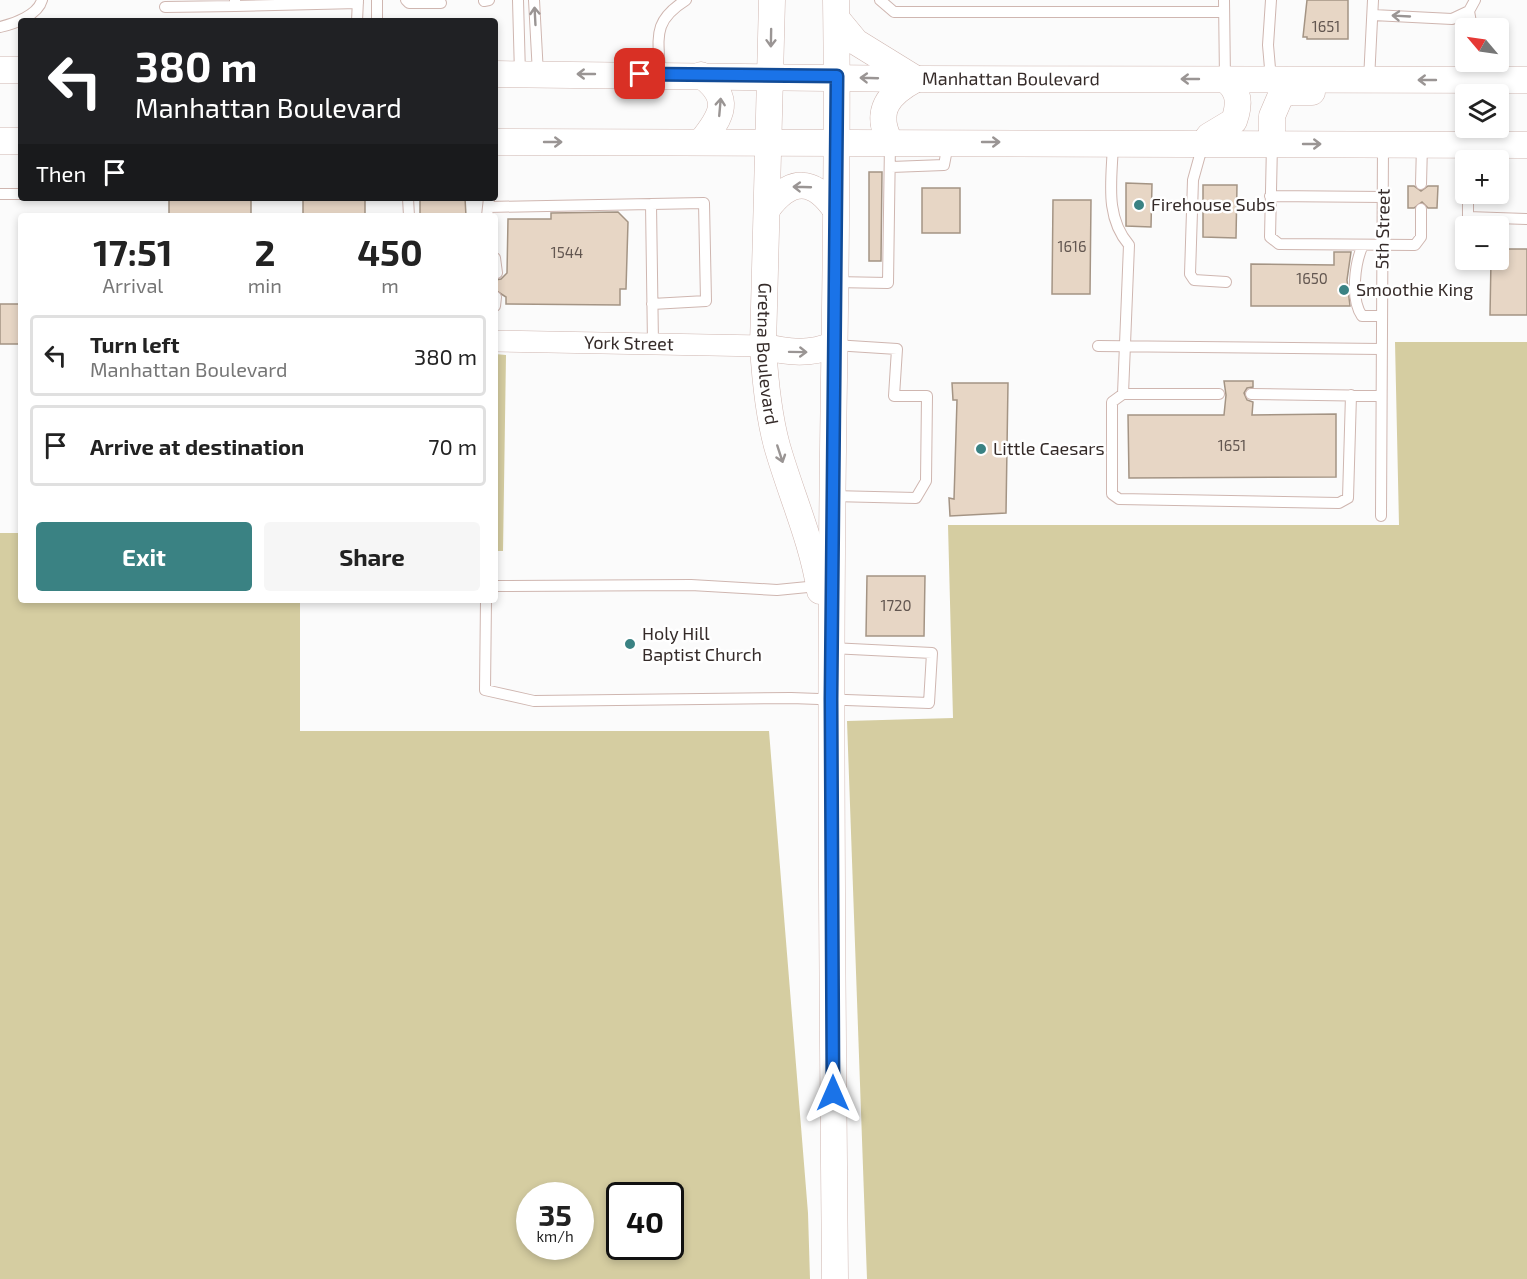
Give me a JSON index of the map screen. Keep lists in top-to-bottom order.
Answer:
{
  "streets": {
    "street": ["Manhattan Boulevard", "York Street", "Gretna Boulevard"],
    "lane": ["5th Street"]
  },
  "crossings": [
    ["Manhattan Boulevard", "Gretna Boulevard"],
    ["York Street", "Gretna Boulevard"]
  ],
  "places": [
    "Firehouse Subs",
    "Smoothie King",
    "Little Caesars",
    "Holy Hill Baptist Church"
  ],
  "house_numbers": [
    "1651",
    "1616",
    "1544",
    "1650",
    "1651",
    "1720"
  ],
  "north": "top left",
  "page": {
    "map_buttons": ["+", "−"],
    "turn": ["380 m", "Manhattan Boulevard"],
    "then": "Then",
    "eta": [
      "17:51",
      "Arrival",
      "2",
      "min",
      "450",
      "m"
    ],
    "list": [
      {
        "name": "Turn left",
        "note": "Manhattan Boulevard",
        "value": "380 m"
      },
      {
        "name": "Arrive at destination",
        "value": "70 m"
      }
    ],
    "buttons": ["Exit", "Share"],
    "speed": "35 km/h",
    "limit": "40"
  }
}
